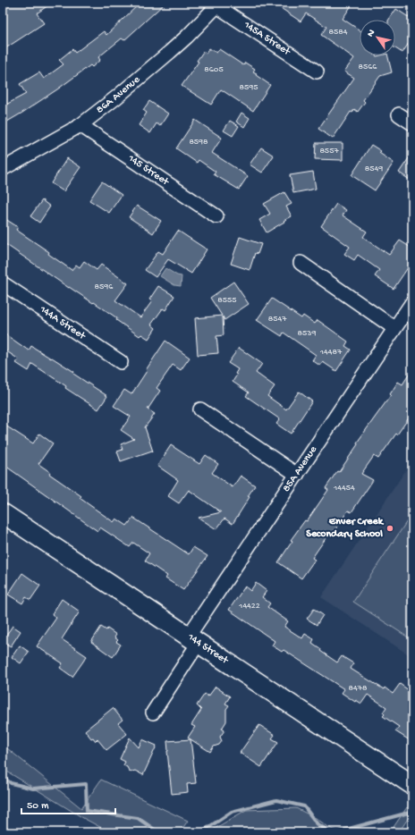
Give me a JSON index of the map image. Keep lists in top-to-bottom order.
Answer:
{
  "streets": {
    "main road": ["144 Street"],
    "street": [
      "145A Street",
      "86A Avenue",
      "145 Street",
      "144A Street",
      "85A Avenue"
    ]
  },
  "crossings": [
    ["145A Street", "86A Avenue"],
    ["86A Avenue", "145 Street"],
    ["85A Avenue", "144 Street"]
  ],
  "places": ["Enver Creek Secondary School"],
  "house_numbers": [
    "8584",
    "8566",
    "8605",
    "8595",
    "8598",
    "8557",
    "8549",
    "8596",
    "8555",
    "8547",
    "8539",
    "14487",
    "14454",
    "14422",
    "8478"
  ],
  "scale_bar": "50 m",
  "north": "top left"
}
